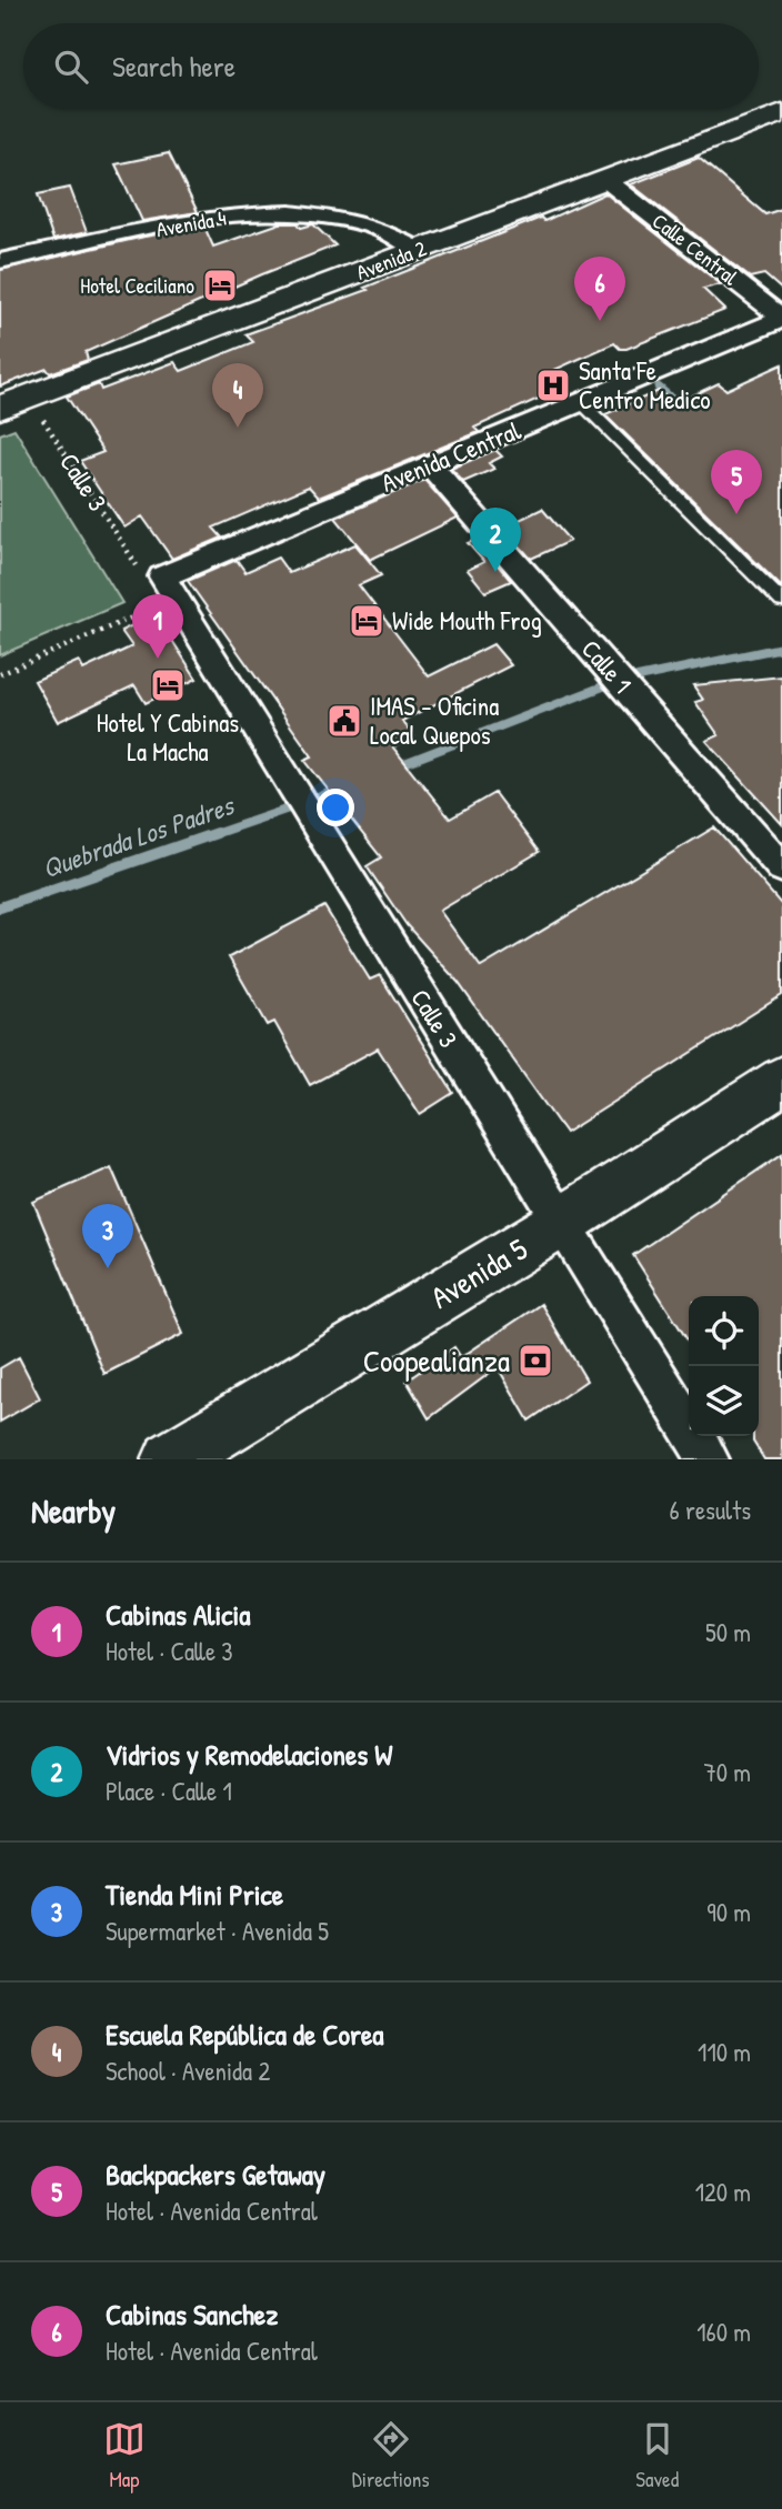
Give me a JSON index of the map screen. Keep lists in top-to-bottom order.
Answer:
{
  "streets": {
    "main road": ["Avenida 2", "Avenida 5"],
    "street": [
      "Avenida 4",
      "Calle Central",
      "Avenida Central",
      "Calle 3",
      "Calle 1"
    ]
  },
  "crossings": [
    ["Calle Central", "Avenida 2"],
    ["Calle Central", "Avenida Central"],
    ["Avenida 2", "Calle 3"],
    ["Avenida Central", "Calle 3"],
    ["Avenida Central", "Calle 1"],
    ["Calle 3", "Avenida 5"]
  ],
  "water": ["Quebrada Los Padres"],
  "places": {
    "hotel": ["Hotel Ceciliano", "Wide Mouth Frog", "Hotel Y Cabinas La Macha"],
    "hospital": ["Santa Fe Centro Medico"],
    "public building": ["IMAS - Oficina Local Quepos"],
    "bank": ["Coopealianza"]
  },
  "page": {
    "search": "Search here",
    "pins": [
      "6",
      "4",
      "5",
      "2",
      "1",
      "3"
    ],
    "heading": ["Nearby", "6 results"],
    "list": [
      {
        "mark": "1",
        "name": "Cabinas Alicia",
        "note": "Hotel · Calle 3",
        "value": "50 m"
      },
      {
        "mark": "2",
        "name": "Vidrios y Remodelaciones W",
        "note": "Place · Calle 1",
        "value": "70 m"
      },
      {
        "mark": "3",
        "name": "Tienda Mini Price",
        "note": "Supermarket · Avenida 5",
        "value": "90 m"
      },
      {
        "mark": "4",
        "name": "Escuela República de Corea",
        "note": "School · Avenida 2",
        "value": "110 m"
      },
      {
        "mark": "5",
        "name": "Backpackers Getaway",
        "note": "Hotel · Avenida Central",
        "value": "120 m"
      },
      {
        "mark": "6",
        "name": "Cabinas Sanchez",
        "note": "Hotel · Avenida Central",
        "value": "160 m"
      }
    ],
    "nav": ["Map", "Directions", "Saved"]
  }
}
